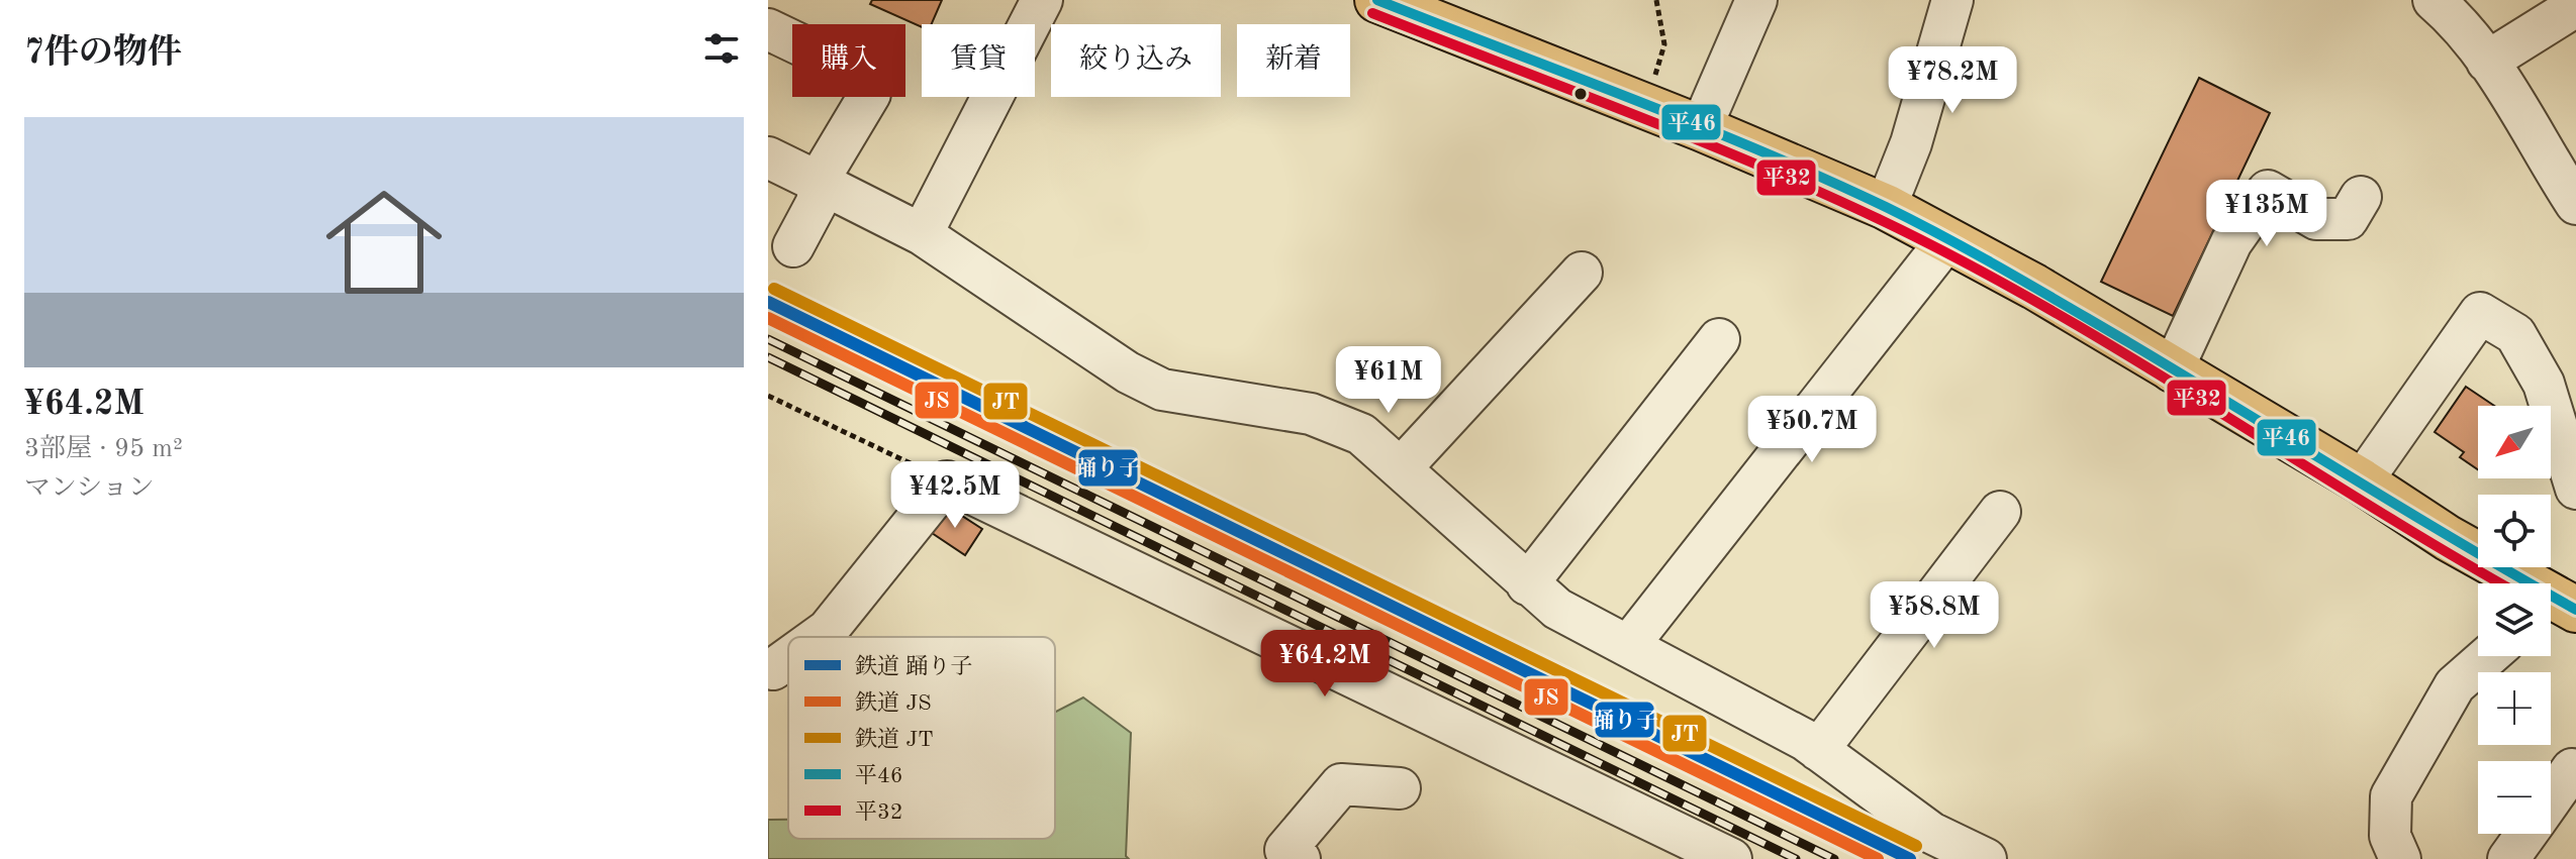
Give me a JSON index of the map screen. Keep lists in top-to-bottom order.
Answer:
{
  "lines": [
    "transit line 平46",
    "transit line 平32",
    "rail line JT",
    "rail line 踊り子",
    "rail line JS"
  ],
  "legend": [
    "鉄道 踊り子",
    "鉄道 JS",
    "鉄道 JT",
    "平46",
    "平32"
  ],
  "north": "bottom left",
  "page": {
    "heading": "7件の物件",
    "chip": [
      "購入",
      "賃貸",
      "絞り込み",
      "新着"
    ],
    "price": [
      "¥78.2M",
      "¥135M",
      "¥61M",
      "¥50.7M",
      "¥42.5M",
      "¥58.8M",
      "¥64.2M"
    ],
    "list": [
      {
        "name": "¥64.2M",
        "note": "3部屋 · 95 m² · マンション"
      }
    ],
    "map_buttons": ["+", "−"]
  }
}
